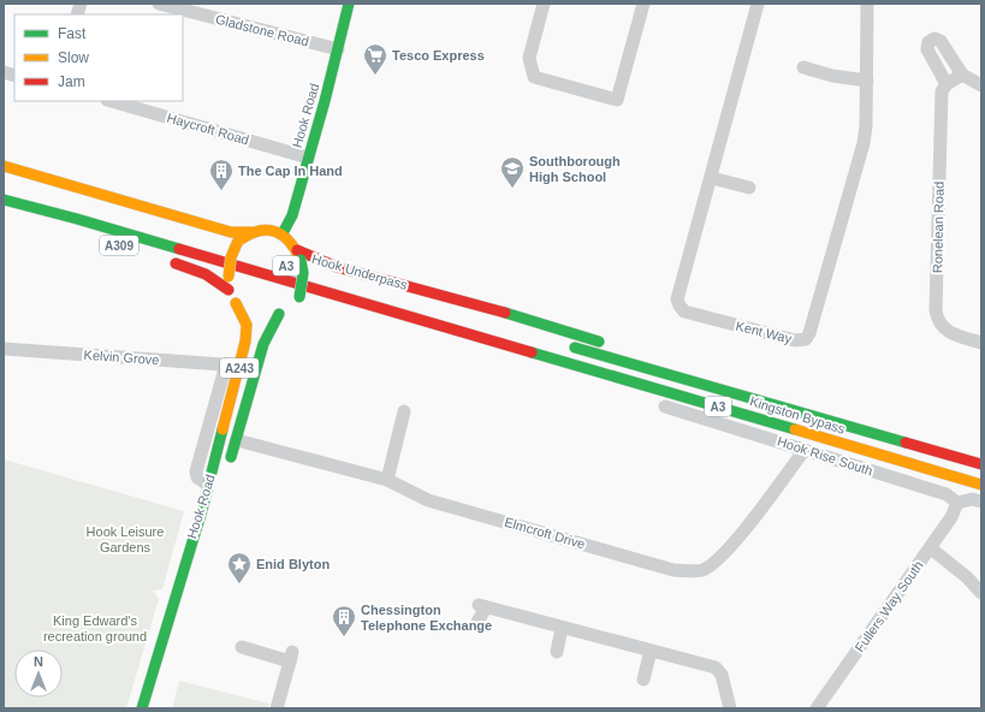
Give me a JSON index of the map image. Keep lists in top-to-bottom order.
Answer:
{
  "streets": {
    "main road": [
      "Hook Road",
      "A3",
      "Hook Underpass",
      "A243",
      "Kingston Bypass"
    ],
    "street": [
      "Gladstone Road",
      "Haycroft Road",
      "Ronelean Road",
      "Kent Way",
      "Kelvin Grove",
      "Hook Rise South",
      "Elmcroft Drive",
      "Fullers Way South"
    ]
  },
  "crossings": [
    ["Gladstone Road", "Hook Road"],
    ["Hook Road", "Haycroft Road"],
    ["Hook Road", "Kelvin Grove"],
    ["Hook Road", "A243"],
    ["Hook Road", "Elmcroft Drive"],
    ["Kelvin Grove", "A243"],
    ["Hook Rise South", "Elmcroft Drive"],
    ["Hook Rise South", "Fullers Way South"]
  ],
  "parks": ["Hook Leisure Gardens", "King Edward's recreation ground"],
  "places": {
    "supermarket": ["Tesco Express"],
    "school or university": ["Southborough High School"],
    "building": ["The Cap In Hand", "Chessington Telephone Exchange"],
    "place": ["Enid Blyton"]
  },
  "legend": ["Fast", "Slow", "Jam"],
  "north": "top"
}
